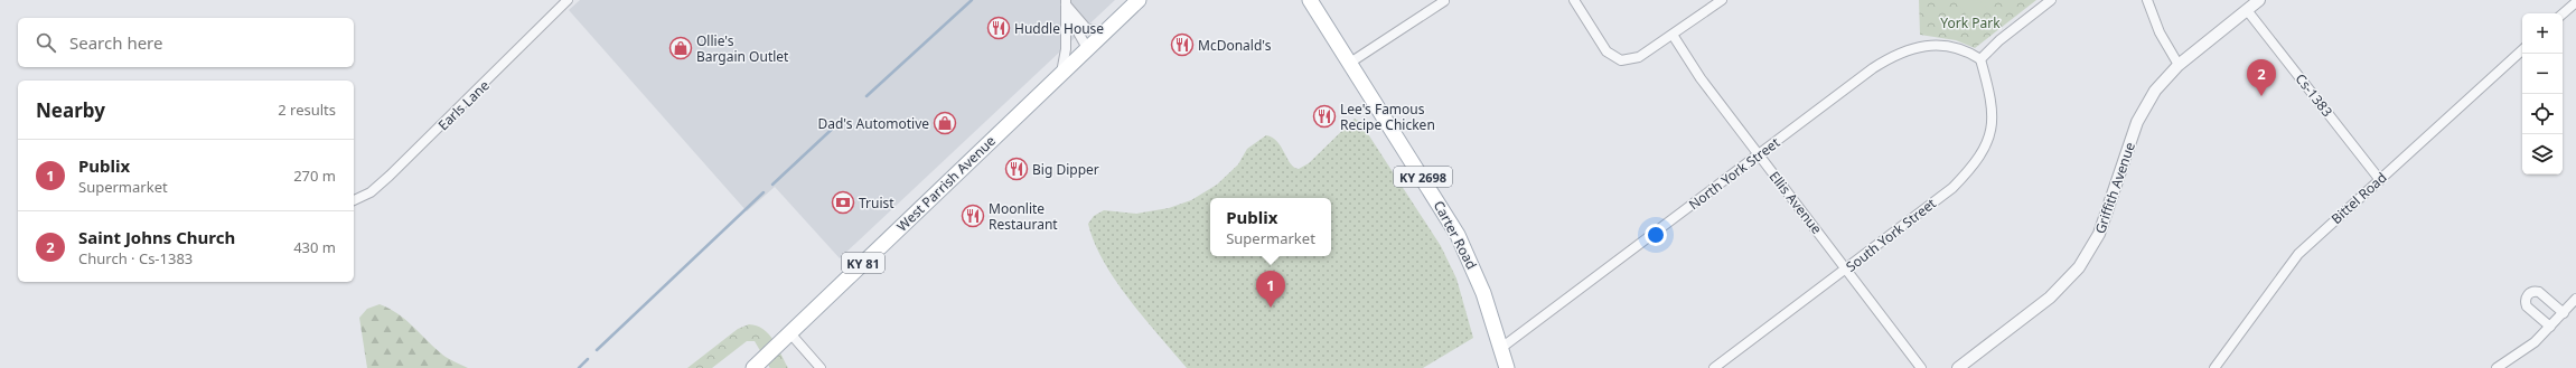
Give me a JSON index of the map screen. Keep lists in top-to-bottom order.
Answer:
{
  "streets": {
    "main road": [
      "KY 2698",
      "West Parrish Avenue",
      "Carter Road",
      "KY 81"
    ],
    "street": [
      "Cs-1383",
      "Earls Lane",
      "North York Street",
      "Griffith Avenue",
      "Bittel Road",
      "Ellis Avenue",
      "South York Street"
    ]
  },
  "crossings": [
    ["Cs-1383", "Griffith Avenue"],
    ["Cs-1383", "Bittel Road"],
    ["North York Street", "Ellis Avenue"],
    ["North York Street", "Carter Road"],
    ["North York Street", "South York Street"],
    ["Ellis Avenue", "South York Street"]
  ],
  "parks": ["York Park"],
  "places": {
    "restaurant": [
      "Huddle House",
      "McDonald's",
      "Lee's Famous Recipe Chicken",
      "Big Dipper",
      "Moonlite Restaurant"
    ],
    "shop": ["Ollie's Bargain Outlet", "Dad's Automotive"],
    "bank": ["Truist"]
  },
  "page": {
    "map_buttons": ["+", "−"],
    "search": "Search here",
    "pins": ["2", "1"],
    "heading": ["Nearby", "2 results"],
    "list": [
      {
        "mark": "1",
        "name": "Publix",
        "note": "Supermarket",
        "value": "270 m"
      },
      {
        "mark": "2",
        "name": "Saint Johns Church",
        "note": "Church · Cs-1383",
        "value": "430 m"
      }
    ],
    "popup": ["Publix", "Supermarket"]
  }
}
